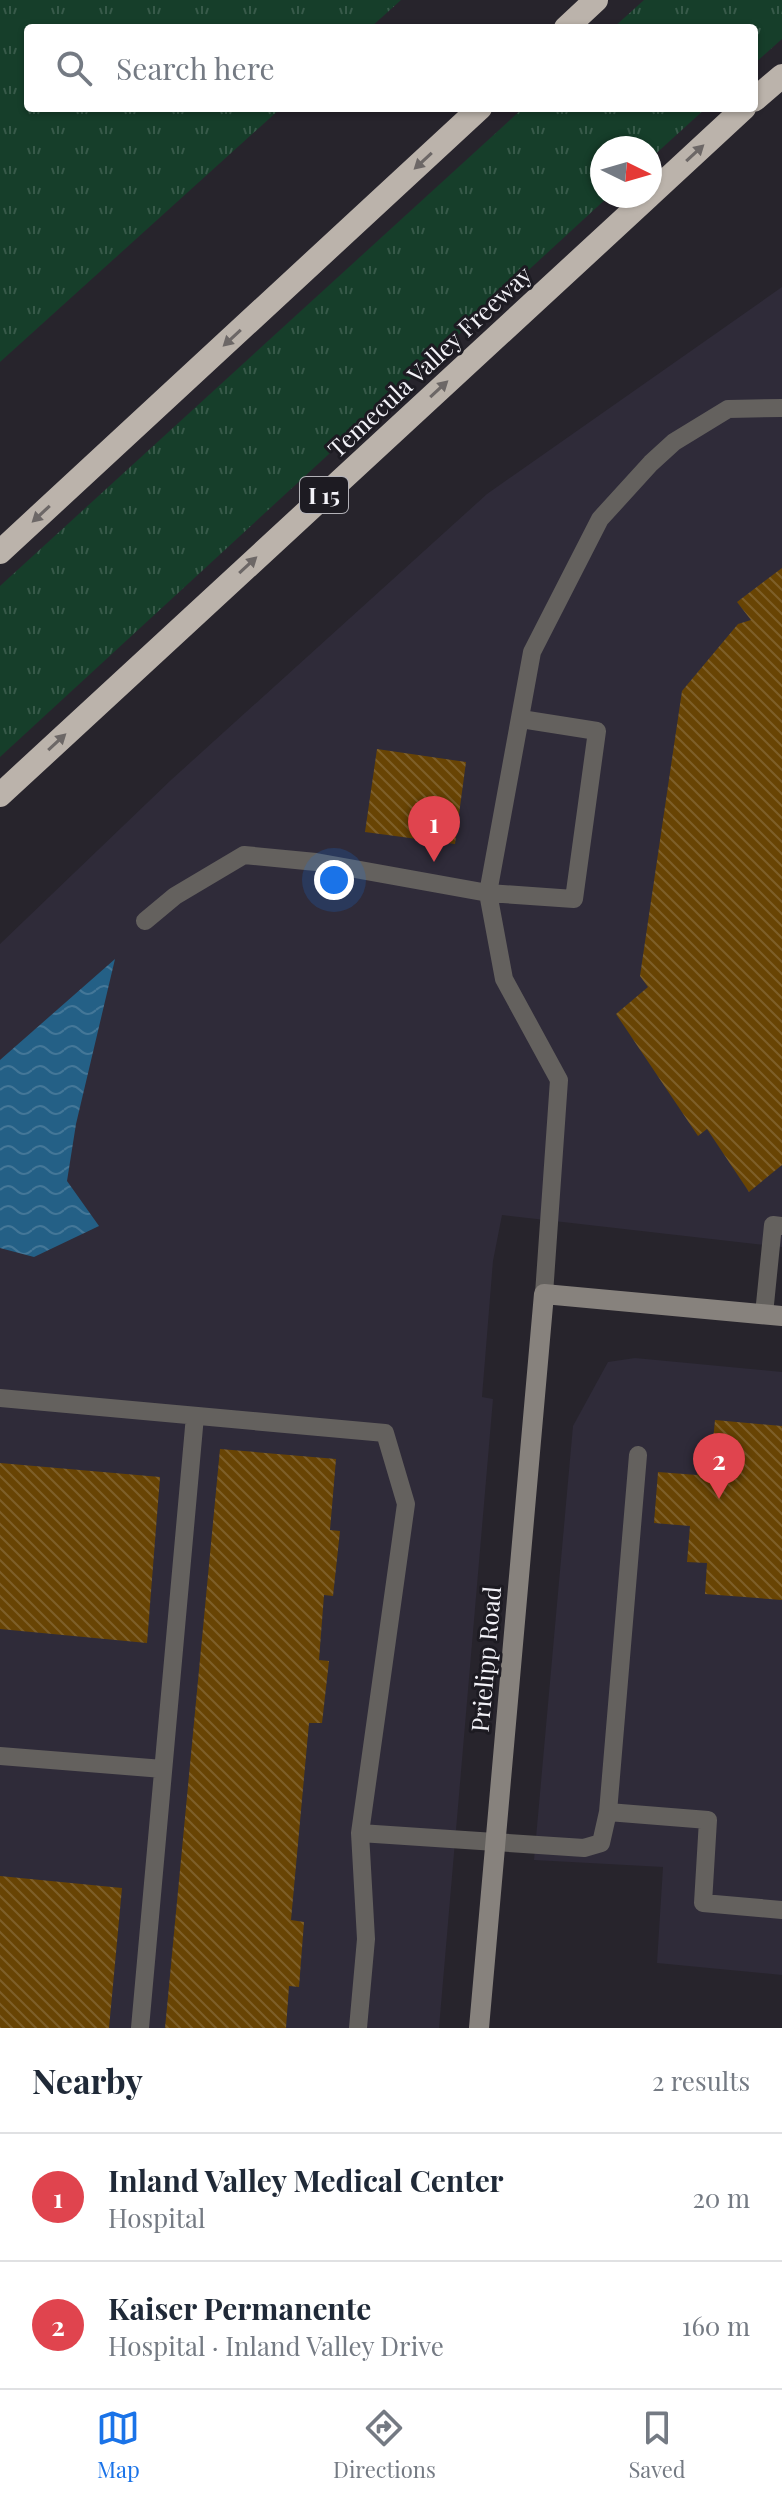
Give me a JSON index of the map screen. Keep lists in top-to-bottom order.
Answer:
{
  "streets": {
    "highway": ["Temecula Valley Freeway", "I 15"],
    "street": ["Prielipp Road"]
  },
  "north": "right",
  "page": {
    "search": "Search here",
    "pins": ["1", "2"],
    "heading": ["Nearby", "2 results"],
    "list": [
      {
        "mark": "1",
        "name": "Inland Valley Medical Center",
        "note": "Hospital",
        "value": "20 m"
      },
      {
        "mark": "2",
        "name": "Kaiser Permanente",
        "note": "Hospital · Inland Valley Drive",
        "value": "160 m"
      }
    ],
    "nav": ["Map", "Directions", "Saved"]
  }
}
